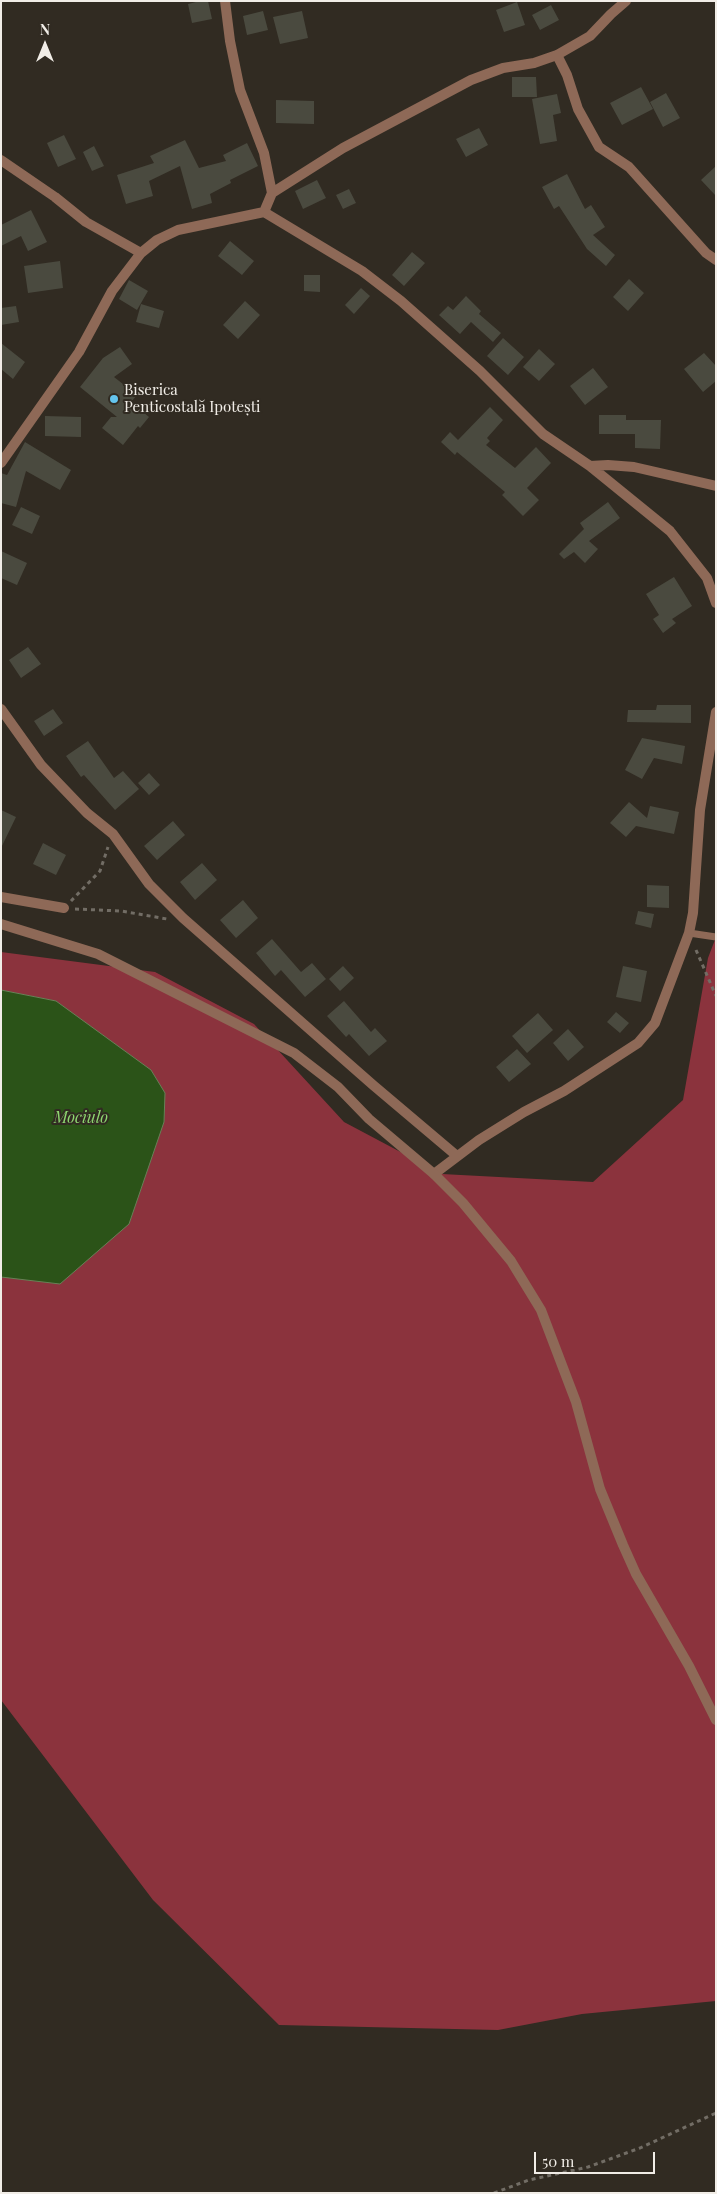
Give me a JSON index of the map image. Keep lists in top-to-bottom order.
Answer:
{
  "water": ["Mociulo"],
  "places": ["Biserica Penticostală Ipotești"],
  "scale_bar": "50 m",
  "north": "top"
}
